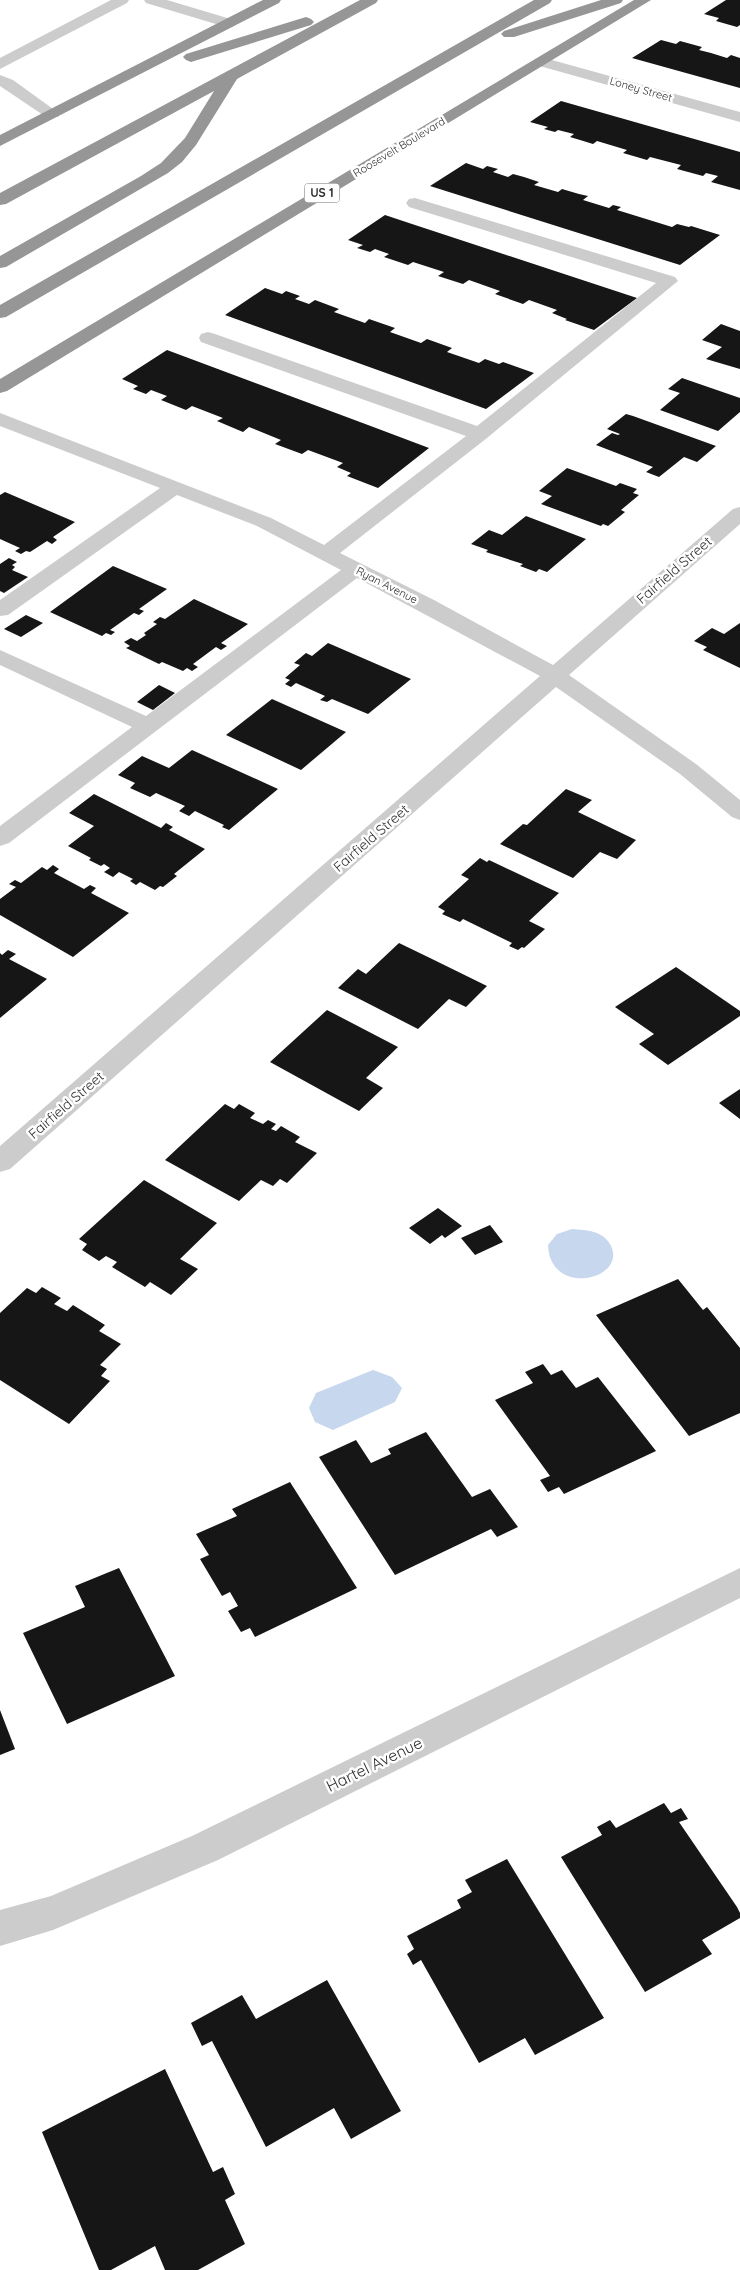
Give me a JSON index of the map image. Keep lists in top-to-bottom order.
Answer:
{
  "streets": {
    "highway": ["Roosevelt Boulevard", "US 1"],
    "street": [
      "Loney Street",
      "Fairfield Street",
      "Ryan Avenue",
      "Hartel Avenue"
    ]
  },
  "crossings": [
    ["Loney Street", "Roosevelt Boulevard"],
    ["Fairfield Street", "Ryan Avenue"]
  ]
}
